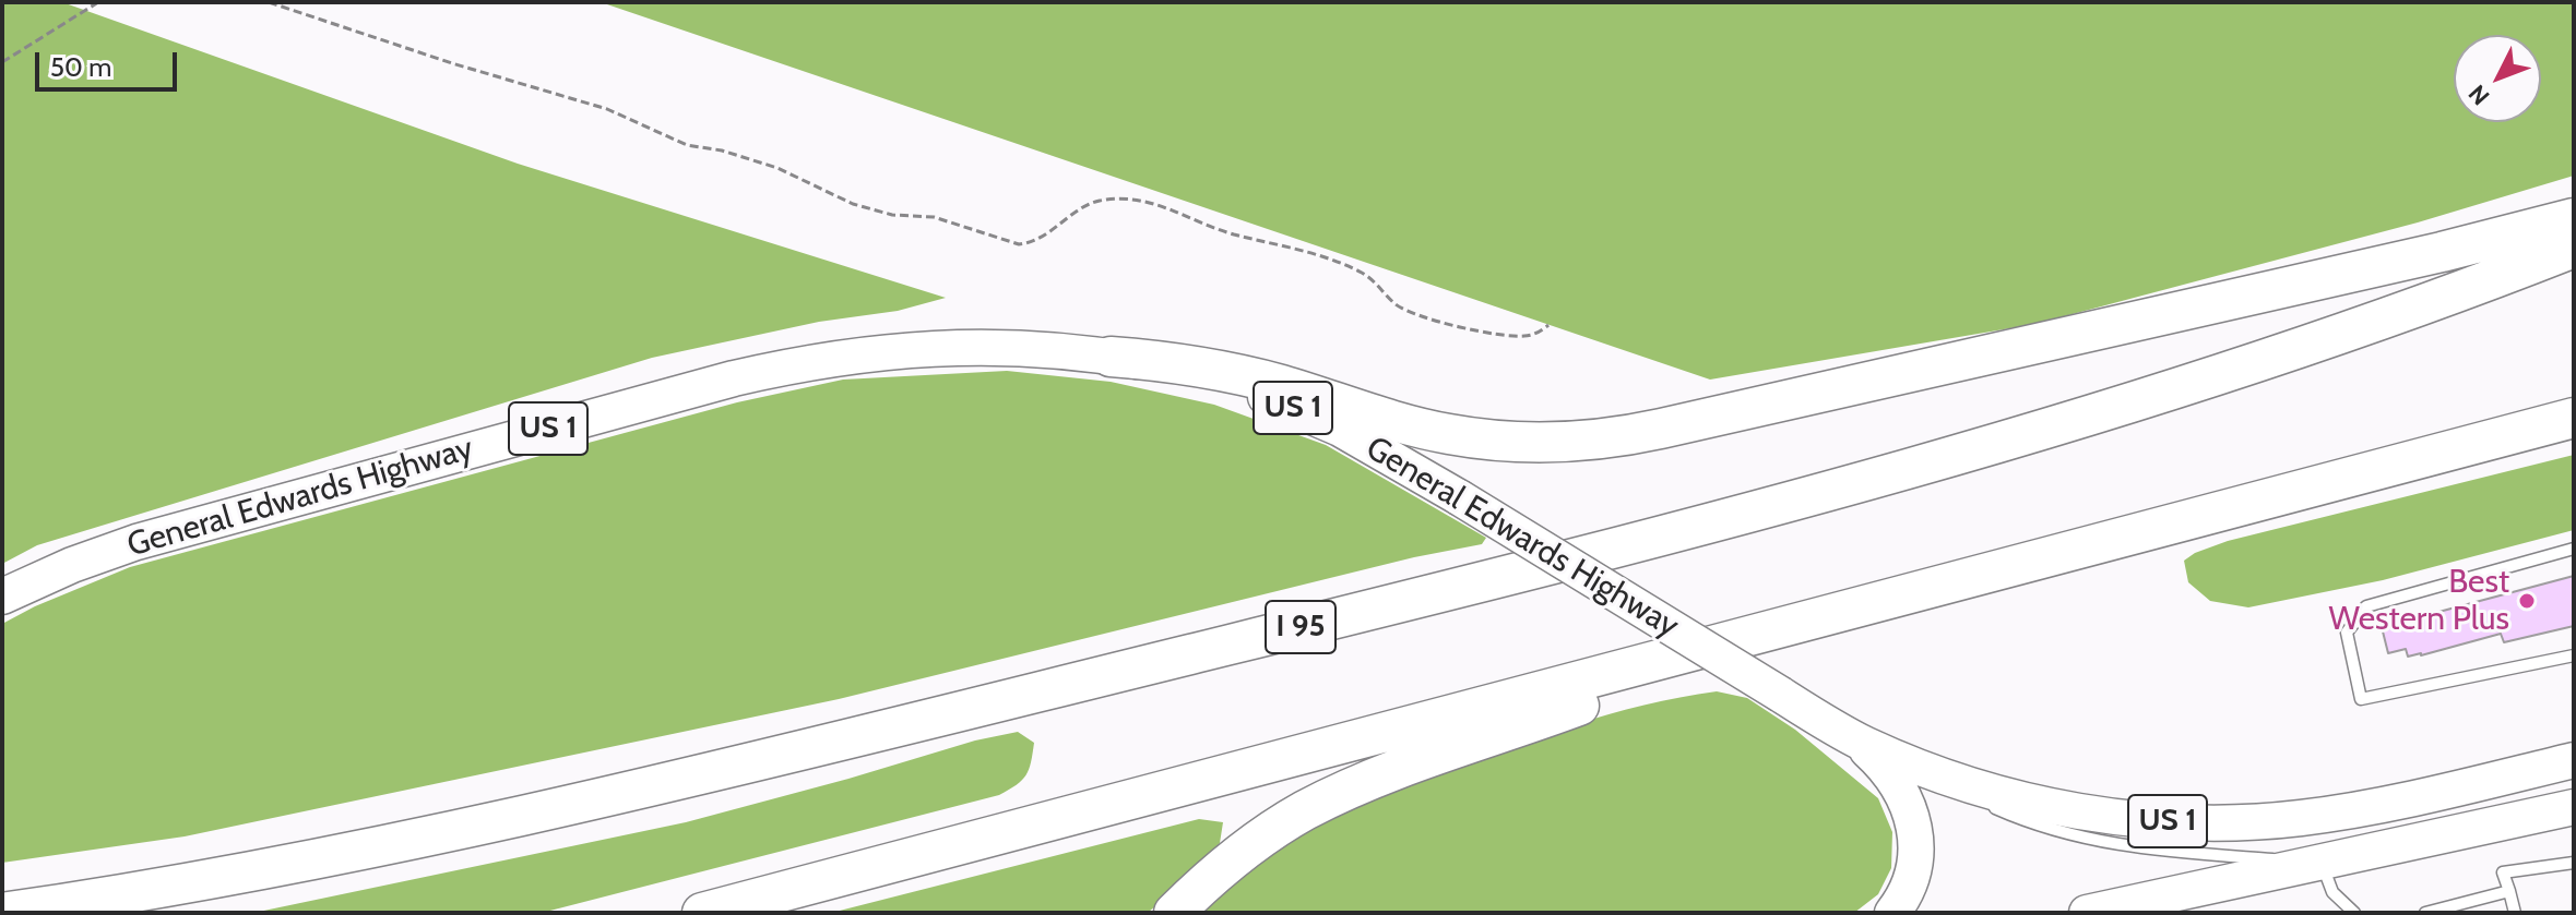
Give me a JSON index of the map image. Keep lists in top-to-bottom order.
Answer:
{
  "streets": {
    "highway": ["I 95"],
    "main road": ["US 1", "General Edwards Highway"]
  },
  "places": ["Best Western Plus"],
  "scale_bar": "50 m",
  "north": "bottom left"
}
